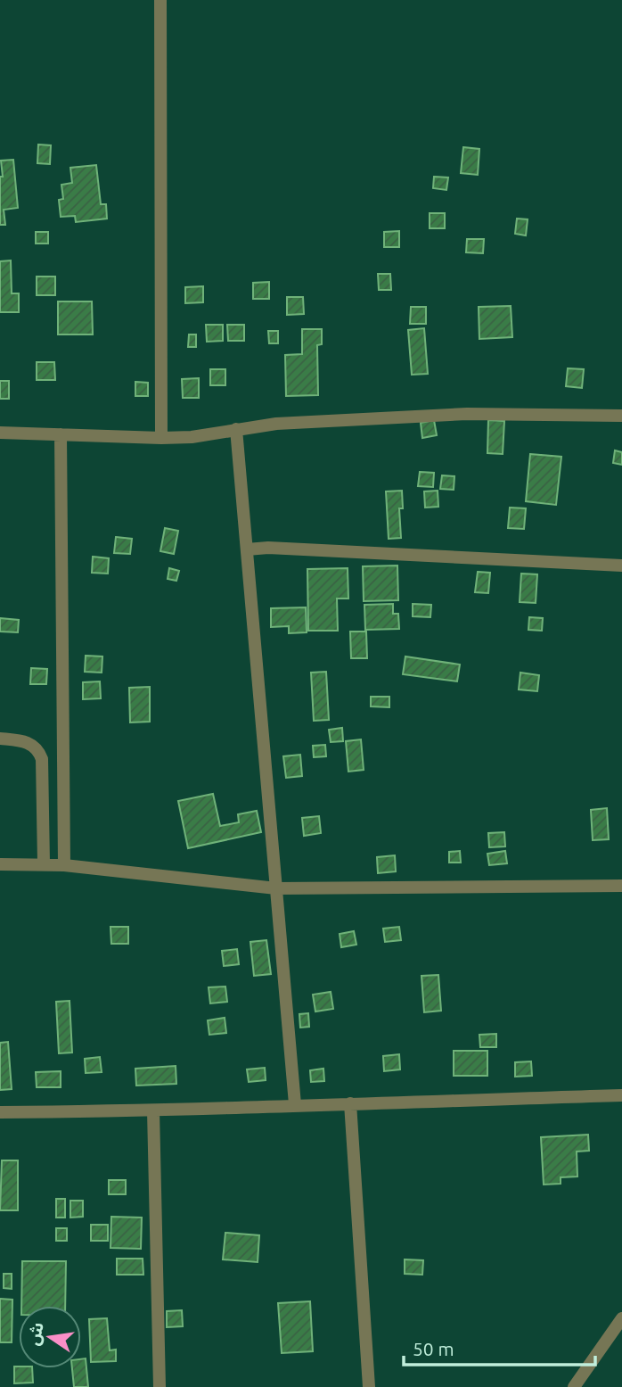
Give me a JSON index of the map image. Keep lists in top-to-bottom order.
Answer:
{
  "scale_bar": "50 m",
  "north": "left"
}
